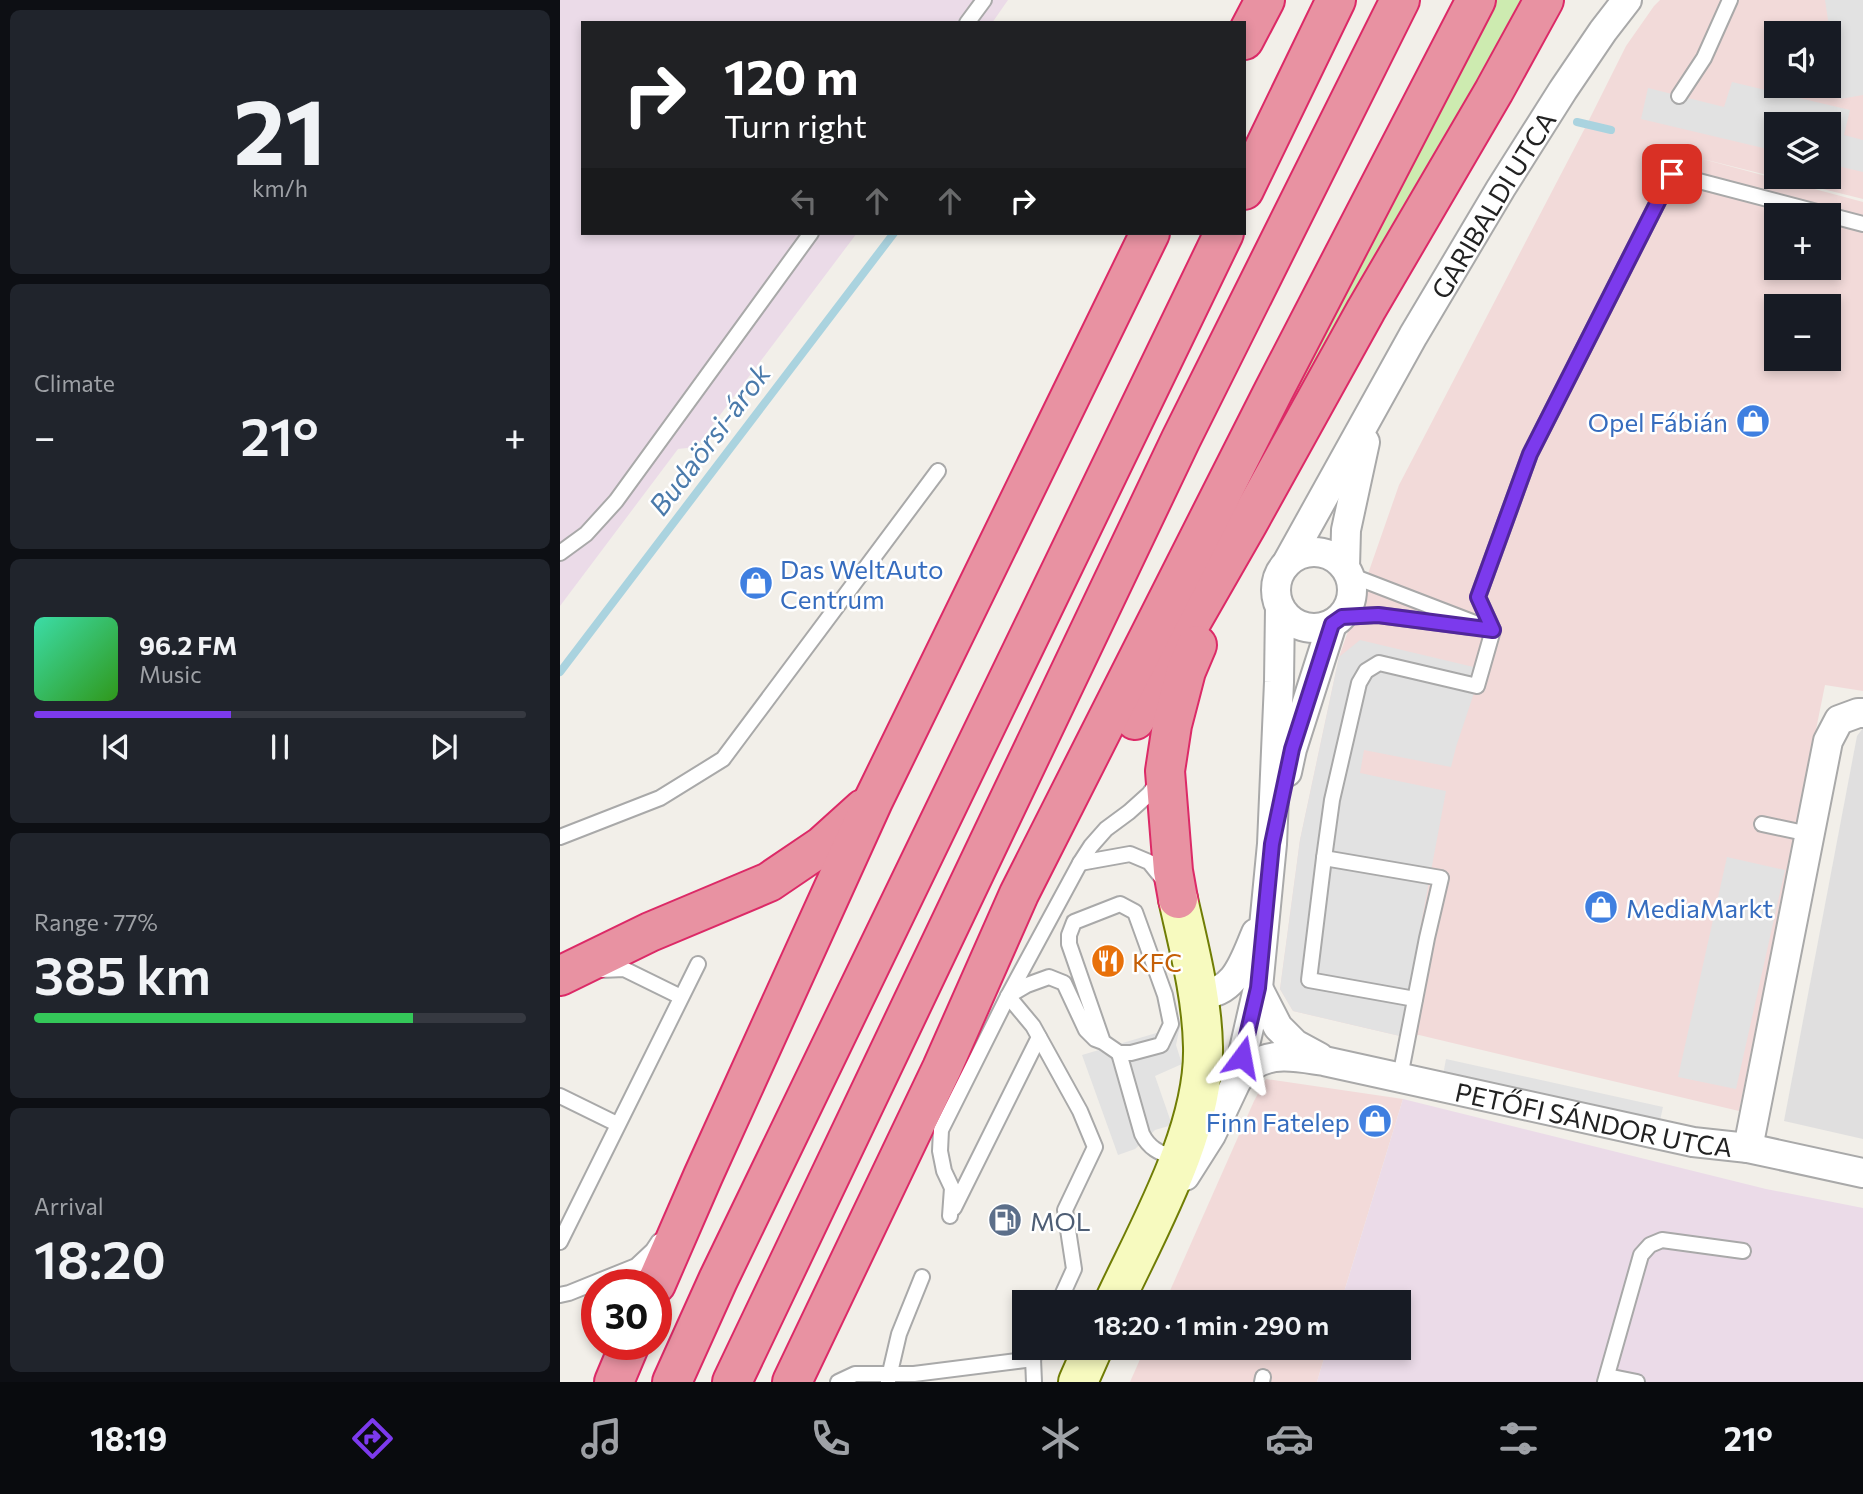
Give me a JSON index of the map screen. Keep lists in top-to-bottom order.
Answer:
{
  "streets": {
    "street": ["GARIBALDI UTCA", "PETŐFI SÁNDOR UTCA"]
  },
  "water": ["Budaörsi-árok"],
  "places": {
    "shop": [
      "Opel Fábián",
      "Das WeltAuto Centrum",
      "MediaMarkt",
      "Finn Fatelep"
    ],
    "restaurant": ["KFC"],
    "fuel station": ["MOL"]
  },
  "page": {
    "tile": [
      ["21", "km/h"],
      "Climate",
      ["Range · 77%", "385 km"],
      ["Arrival", "18:20"]
    ],
    "map_buttons": ["+", "−"],
    "turn": ["120 m", "Turn right"],
    "heat": ["−", "21°", "+"],
    "song": ["96.2 FM", "Music"],
    "limit": "30",
    "trip": "18:20 · 1 min · 290 m",
    "tabs": ["18:19", "21°"]
  }
}
